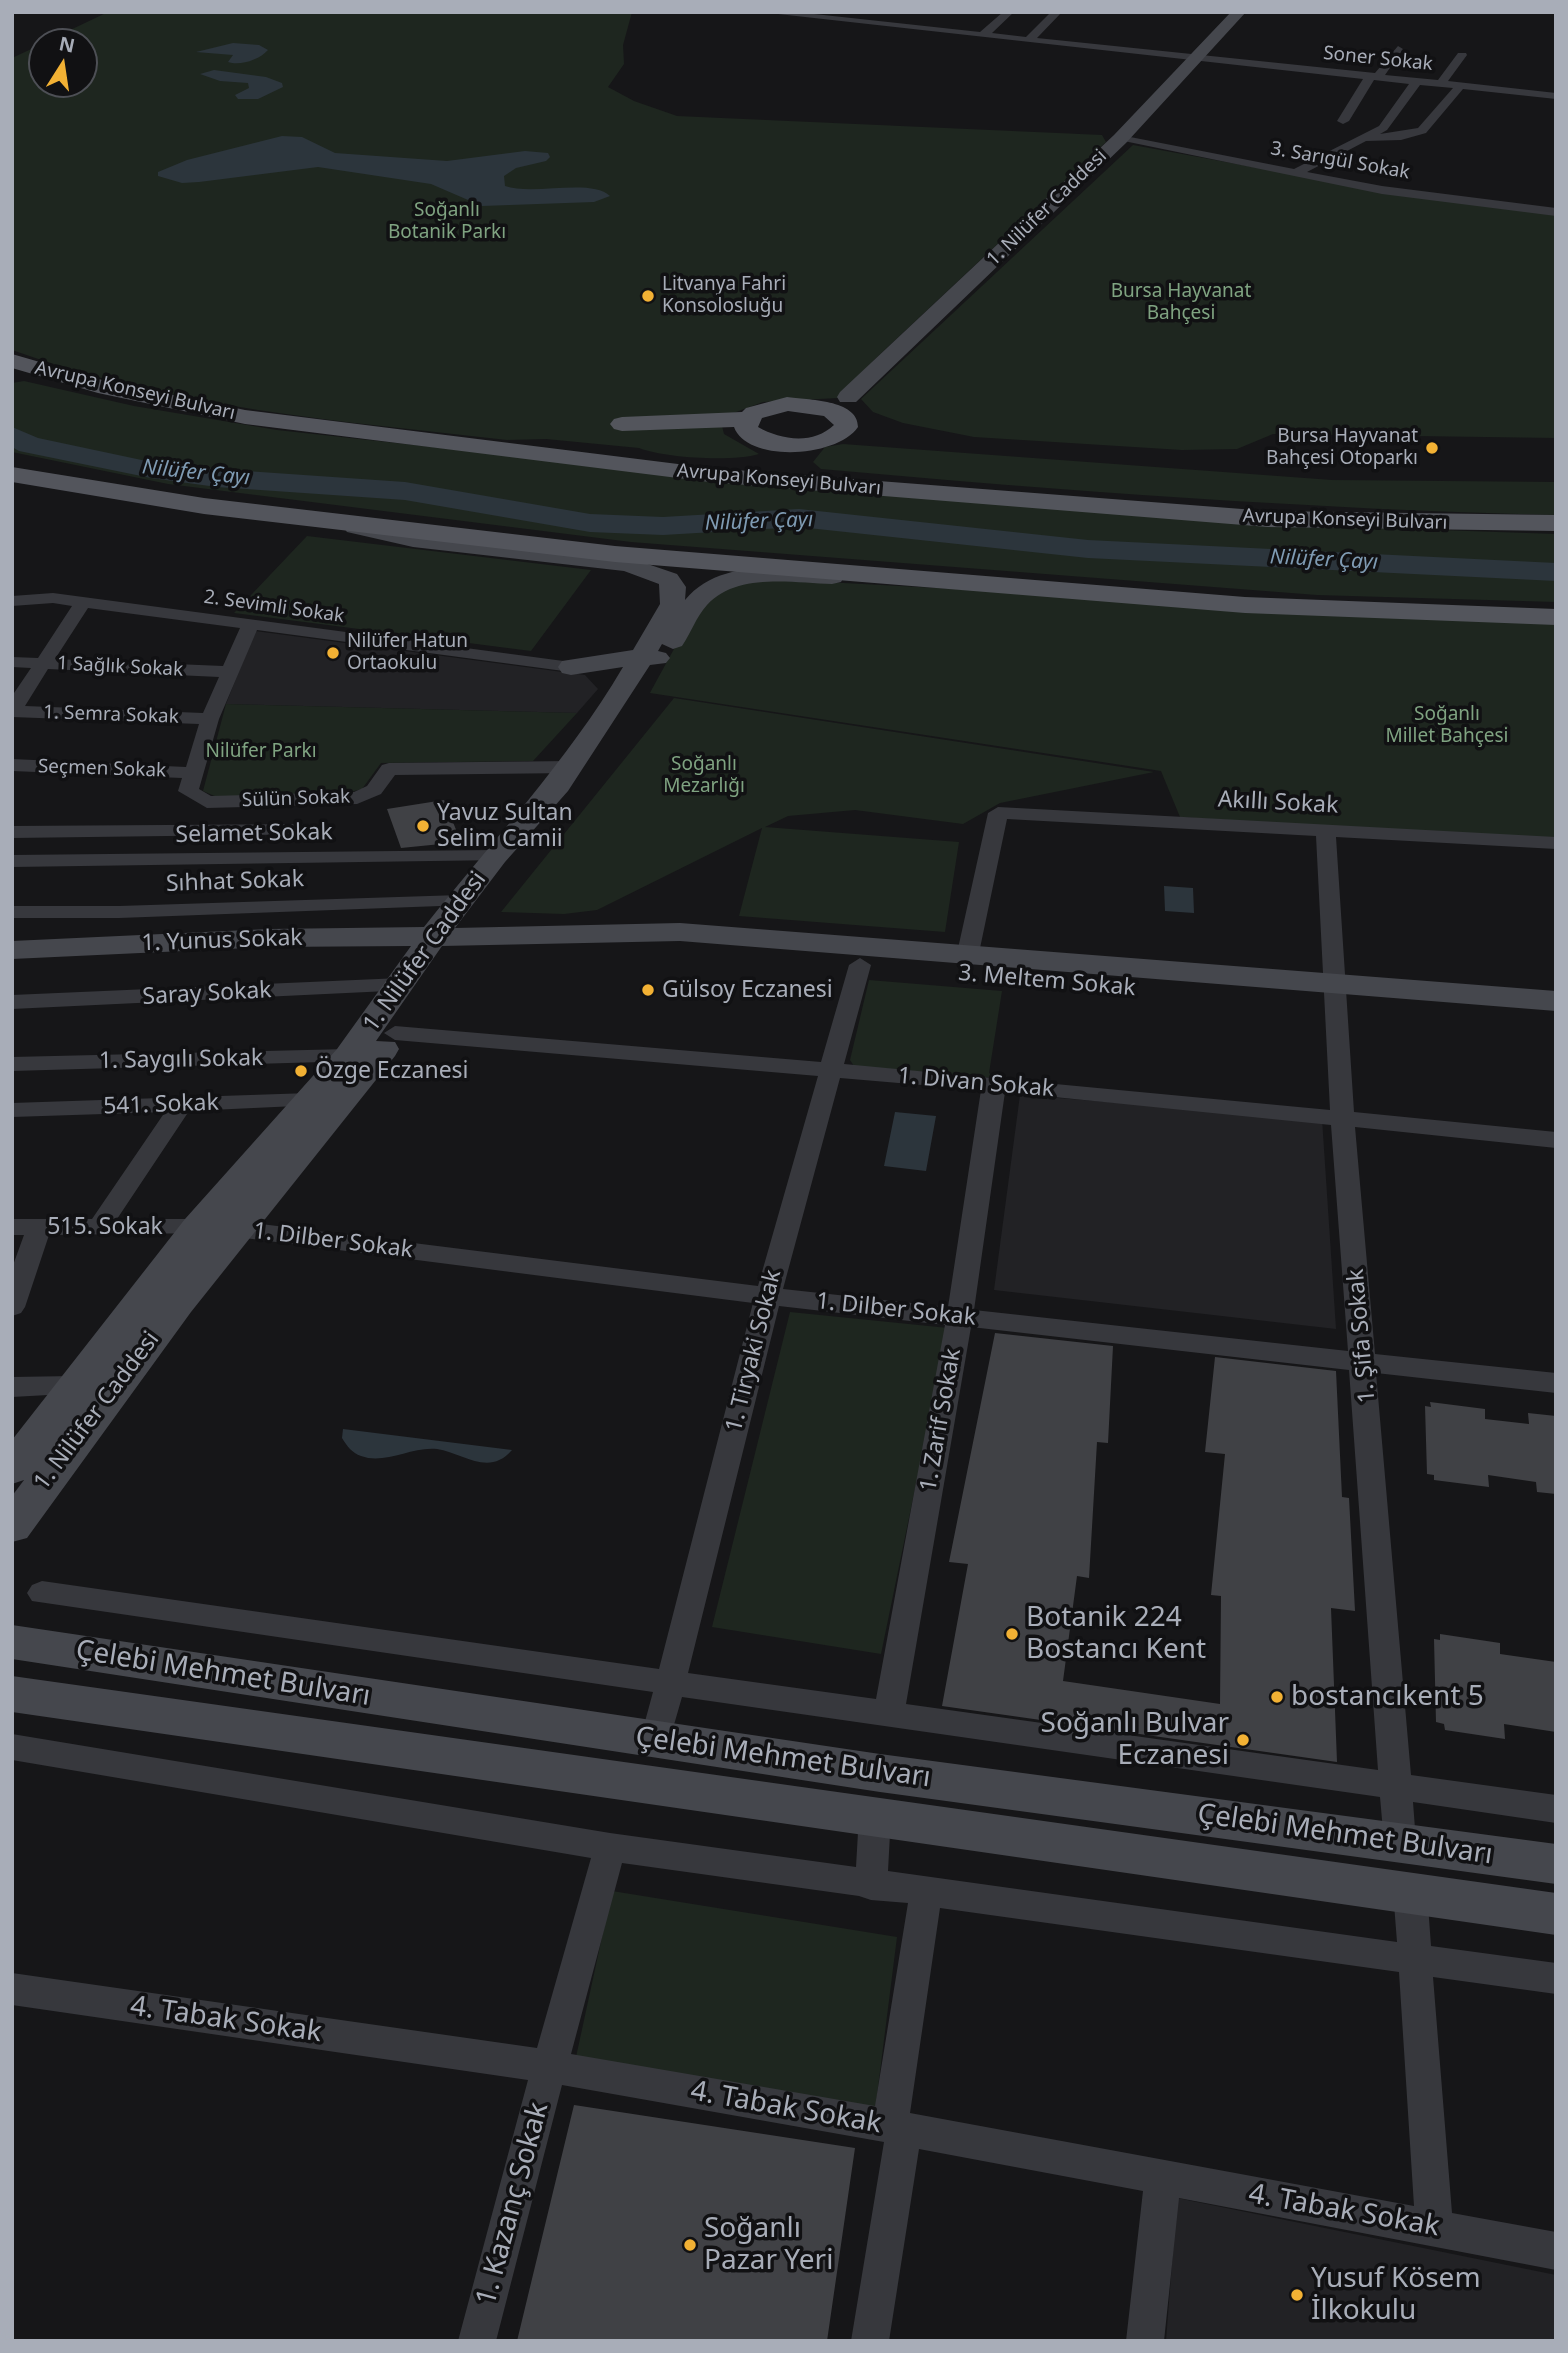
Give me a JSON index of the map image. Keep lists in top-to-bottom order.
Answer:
{
  "streets": {
    "main road": [
      "1. Nilüfer Caddesi",
      "Avrupa Konseyi Bulvarı",
      "1. Yunus Sokak",
      "3. Meltem Sokak",
      "Çelebi Mehmet Bulvarı"
    ],
    "street": [
      "Soner Sokak",
      "3. Sarıgül Sokak",
      "2. Sevimli Sokak",
      "1 Sağlık Sokak",
      "1. Semra Sokak",
      "Seçmen Sokak",
      "Sülün Sokak",
      "Akıllı Sokak",
      "Selamet Sokak",
      "Sıhhat Sokak",
      "Saray Sokak",
      "1. Saygılı Sokak",
      "1. Divan Sokak",
      "541. Sokak",
      "515. Sokak",
      "1. Dilber Sokak",
      "1. Şifa Sokak",
      "1. Tiryaki Sokak",
      "1. Zarif Sokak",
      "4. Tabak Sokak",
      "1. Kazanç Sokak"
    ]
  },
  "crossings": [
    ["Soner Sokak", "1. Nilüfer Caddesi"],
    ["3. Sarıgül Sokak", "1. Nilüfer Caddesi"],
    ["1. Nilüfer Caddesi", "Sülün Sokak"],
    ["1. Nilüfer Caddesi", "Selamet Sokak"],
    ["1. Nilüfer Caddesi", "Sıhhat Sokak"],
    ["1. Nilüfer Caddesi", "1. Yunus Sokak"],
    ["1. Nilüfer Caddesi", "3. Meltem Sokak"],
    ["1. Nilüfer Caddesi", "Saray Sokak"],
    ["1. Nilüfer Caddesi", "1. Saygılı Sokak"],
    ["1. Nilüfer Caddesi", "1. Divan Sokak"],
    ["1. Nilüfer Caddesi", "541. Sokak"],
    ["1. Nilüfer Caddesi", "515. Sokak"],
    ["1. Nilüfer Caddesi", "1. Dilber Sokak"],
    ["Seçmen Sokak", "Sülün Sokak"],
    ["Akıllı Sokak", "3. Meltem Sokak"],
    ["Akıllı Sokak", "1. Şifa Sokak"],
    ["1. Yunus Sokak", "3. Meltem Sokak"],
    ["3. Meltem Sokak", "1. Şifa Sokak"],
    ["3. Meltem Sokak", "1. Tiryaki Sokak"],
    ["1. Divan Sokak", "1. Şifa Sokak"],
    ["1. Divan Sokak", "1. Tiryaki Sokak"],
    ["1. Divan Sokak", "1. Zarif Sokak"],
    ["1. Dilber Sokak", "1. Şifa Sokak"],
    ["1. Dilber Sokak", "1. Tiryaki Sokak"],
    ["1. Dilber Sokak", "1. Zarif Sokak"],
    ["1. Şifa Sokak", "Çelebi Mehmet Bulvarı"],
    ["1. Tiryaki Sokak", "Çelebi Mehmet Bulvarı"],
    ["4. Tabak Sokak", "1. Kazanç Sokak"]
  ],
  "water": ["Nilüfer Çayı"],
  "parks": [
    "Soğanlı Botanik Parkı",
    "Bursa Hayvanat Bahçesi",
    "Soğanlı Millet Bahçesi",
    "Nilüfer Parkı",
    "Soğanlı Mezarlığı"
  ],
  "places": [
    "Litvanya Fahri Konsolosluğu",
    "Bursa Hayvanat Bahçesi Otoparkı",
    "Nilüfer Hatun Ortaokulu",
    "Yavuz Sultan Selim Camii",
    "Gülsoy Eczanesi",
    "Özge Eczanesi",
    "Botanik 224 Bostancı Kent",
    "bostancıkent 5",
    "Soğanlı Bulvar Eczanesi",
    "Soğanlı Pazar Yeri",
    "Yusuf Kösem İlkokulu"
  ],
  "north": "top"
}
